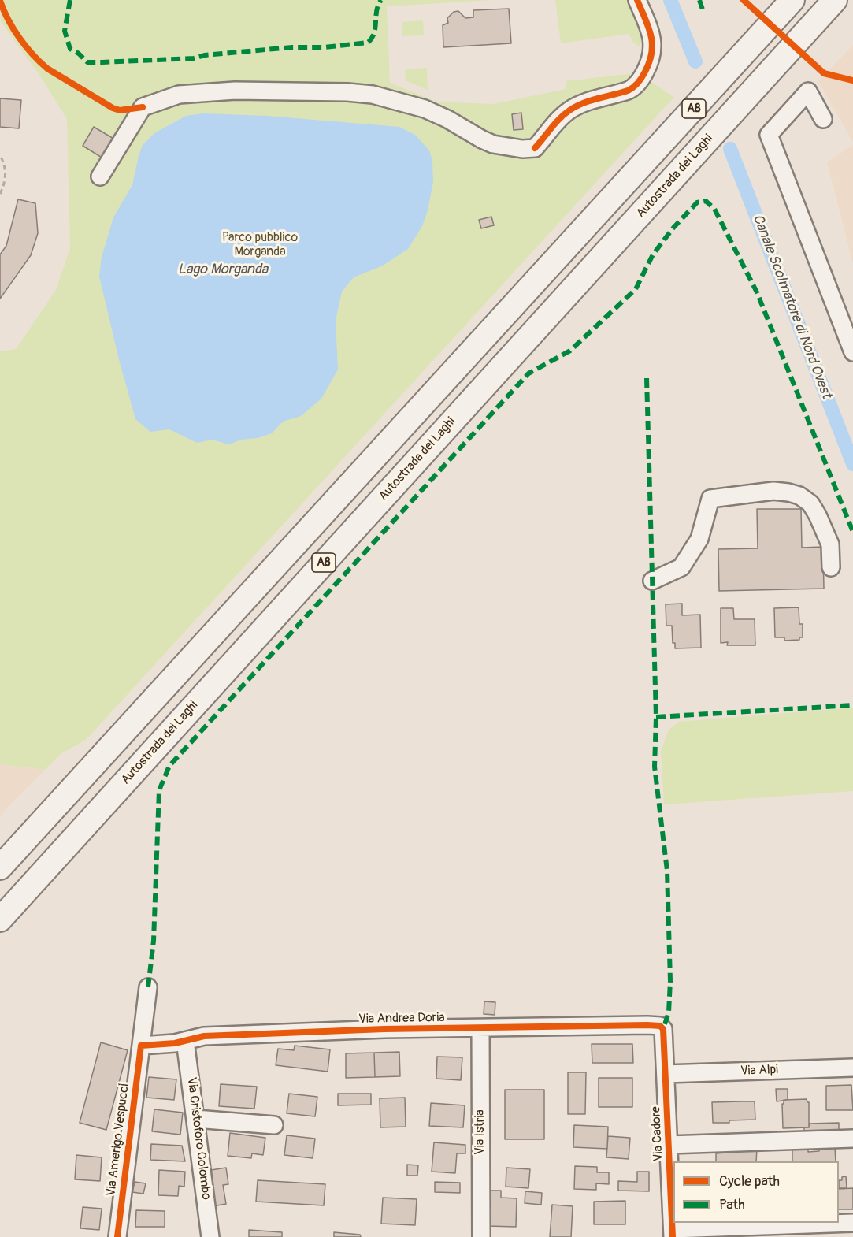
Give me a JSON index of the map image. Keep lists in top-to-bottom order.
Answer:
{
  "streets": {
    "highway": ["A8", "Autostrada dei Laghi"],
    "street": [
      "Via Andrea Doria",
      "Via Alpi",
      "Via Istria",
      "Via Cadore",
      "Via Cristoforo Colombo",
      "Via Amerigo Vespucci"
    ]
  },
  "crossings": [
    ["Via Andrea Doria", "Via Istria"],
    ["Via Andrea Doria", "Via Cadore"],
    ["Via Andrea Doria", "Via Cristoforo Colombo"],
    ["Via Andrea Doria", "Via Amerigo Vespucci"],
    ["Via Alpi", "Via Cadore"]
  ],
  "water": ["Lago Morganda", "Canale Scolmatore di Nord Ovest"],
  "parks": ["Parco pubblico Morganda"],
  "legend": ["Cycle path", "Path"]
}
